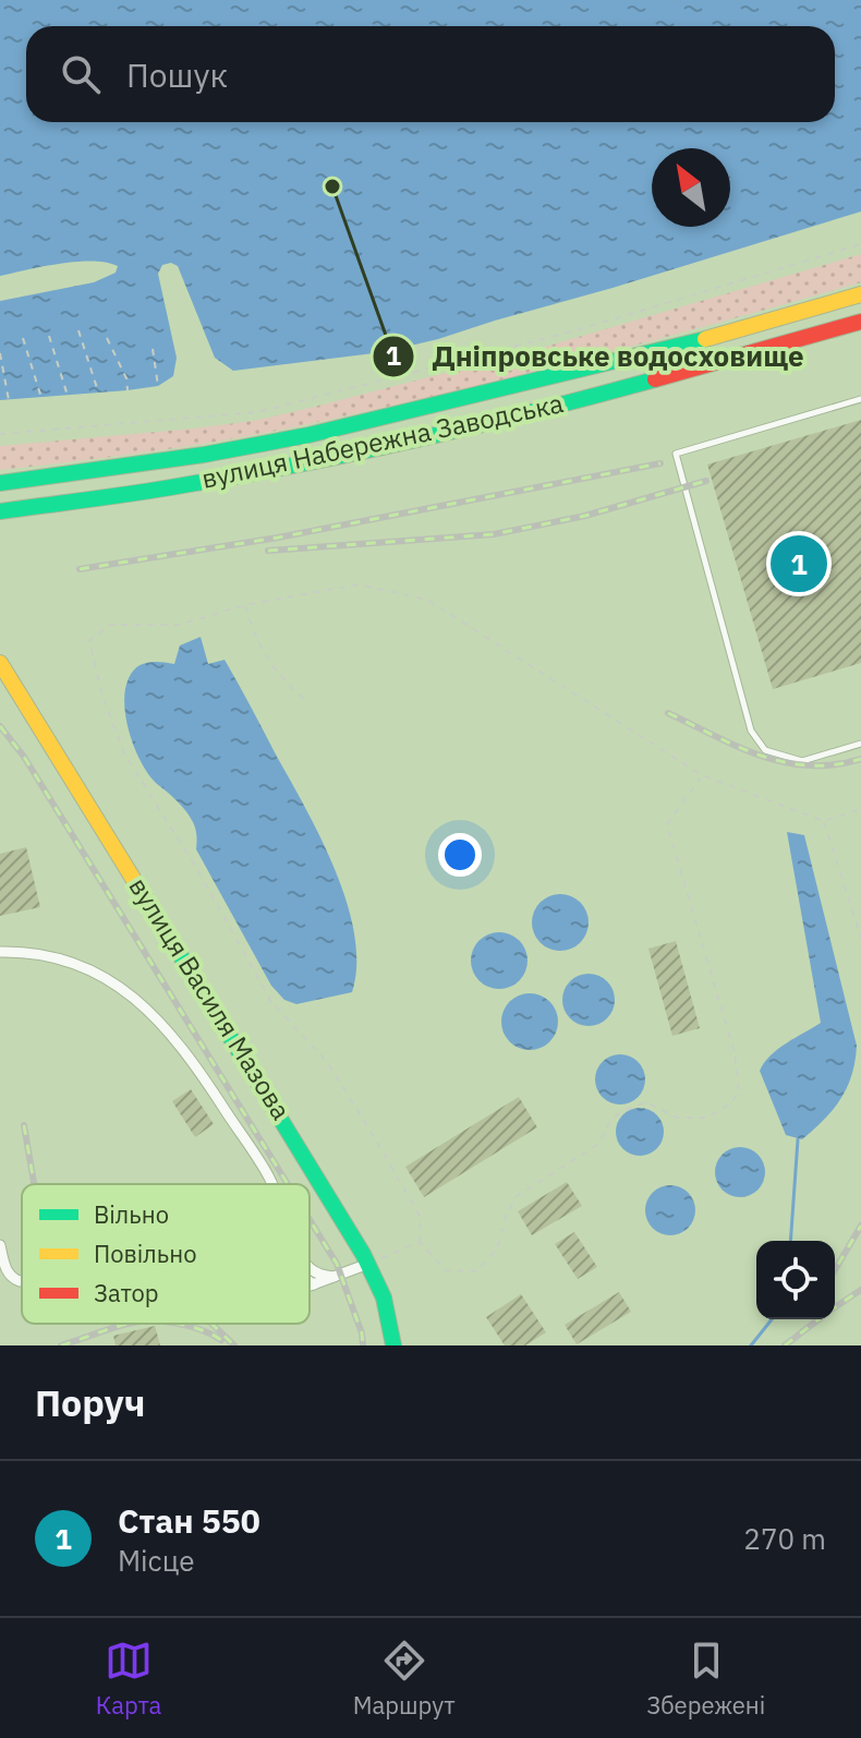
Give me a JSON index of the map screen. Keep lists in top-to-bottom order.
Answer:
{
  "streets": {
    "main road": ["вулиця Набережна Заводська", "вулиця Василя Мазова"]
  },
  "places": ["Дніпровське водосховище"],
  "legend": ["Вільно", "Повільно", "Затор"],
  "north": "top left",
  "page": {
    "search": "Пошук",
    "pins": "1",
    "heading": "Поруч",
    "list": [
      {
        "mark": "1",
        "name": "Стан 550",
        "note": "Місце",
        "value": "270 m"
      }
    ],
    "nav": ["Карта", "Маршрут", "Збережені"]
  }
}
